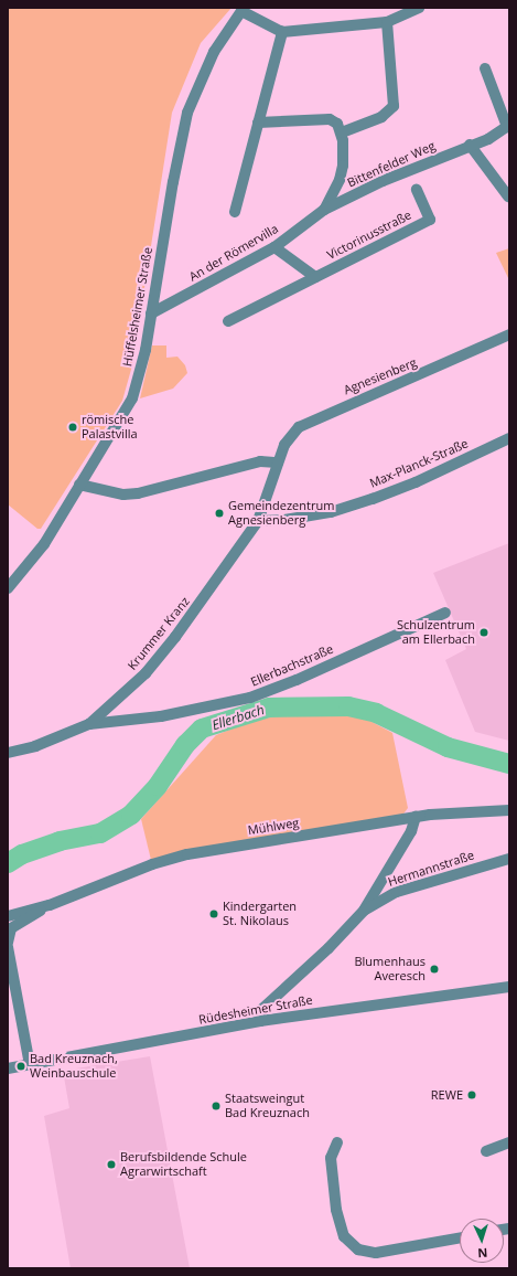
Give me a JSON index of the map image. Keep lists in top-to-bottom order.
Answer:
{
  "streets": {
    "street": [
      "Bittenfelder Weg",
      "Victorinusstraße",
      "An der Römervilla",
      "Hüffelsheimer Straße",
      "Agnesienberg",
      "Max-Planck-Straße",
      "Krummer Kranz",
      "Ellerbachstraße",
      "Mühlweg",
      "Hermannstraße",
      "Rüdesheimer Straße"
    ]
  },
  "crossings": [
    ["Bittenfelder Weg", "An der Römervilla"],
    ["An der Römervilla", "Hüffelsheimer Straße"],
    ["Agnesienberg", "Max-Planck-Straße"],
    ["Agnesienberg", "Krummer Kranz"],
    ["Max-Planck-Straße", "Krummer Kranz"],
    ["Krummer Kranz", "Ellerbachstraße"],
    ["Mühlweg", "Hermannstraße"],
    ["Hermannstraße", "Rüdesheimer Straße"]
  ],
  "water": ["Ellerbach"],
  "places": [
    "römische Palastvilla",
    "Gemeindezentrum Agnesienberg",
    "Schulzentrum am Ellerbach",
    "Kindergarten St. Nikolaus",
    "Blumenhaus Averesch",
    "Bad Kreuznach, Weinbauschule",
    "REWE",
    "Staatsweingut Bad Kreuznach",
    "Berufsbildende Schule Agrarwirtschaft"
  ],
  "north": "bottom"
}
